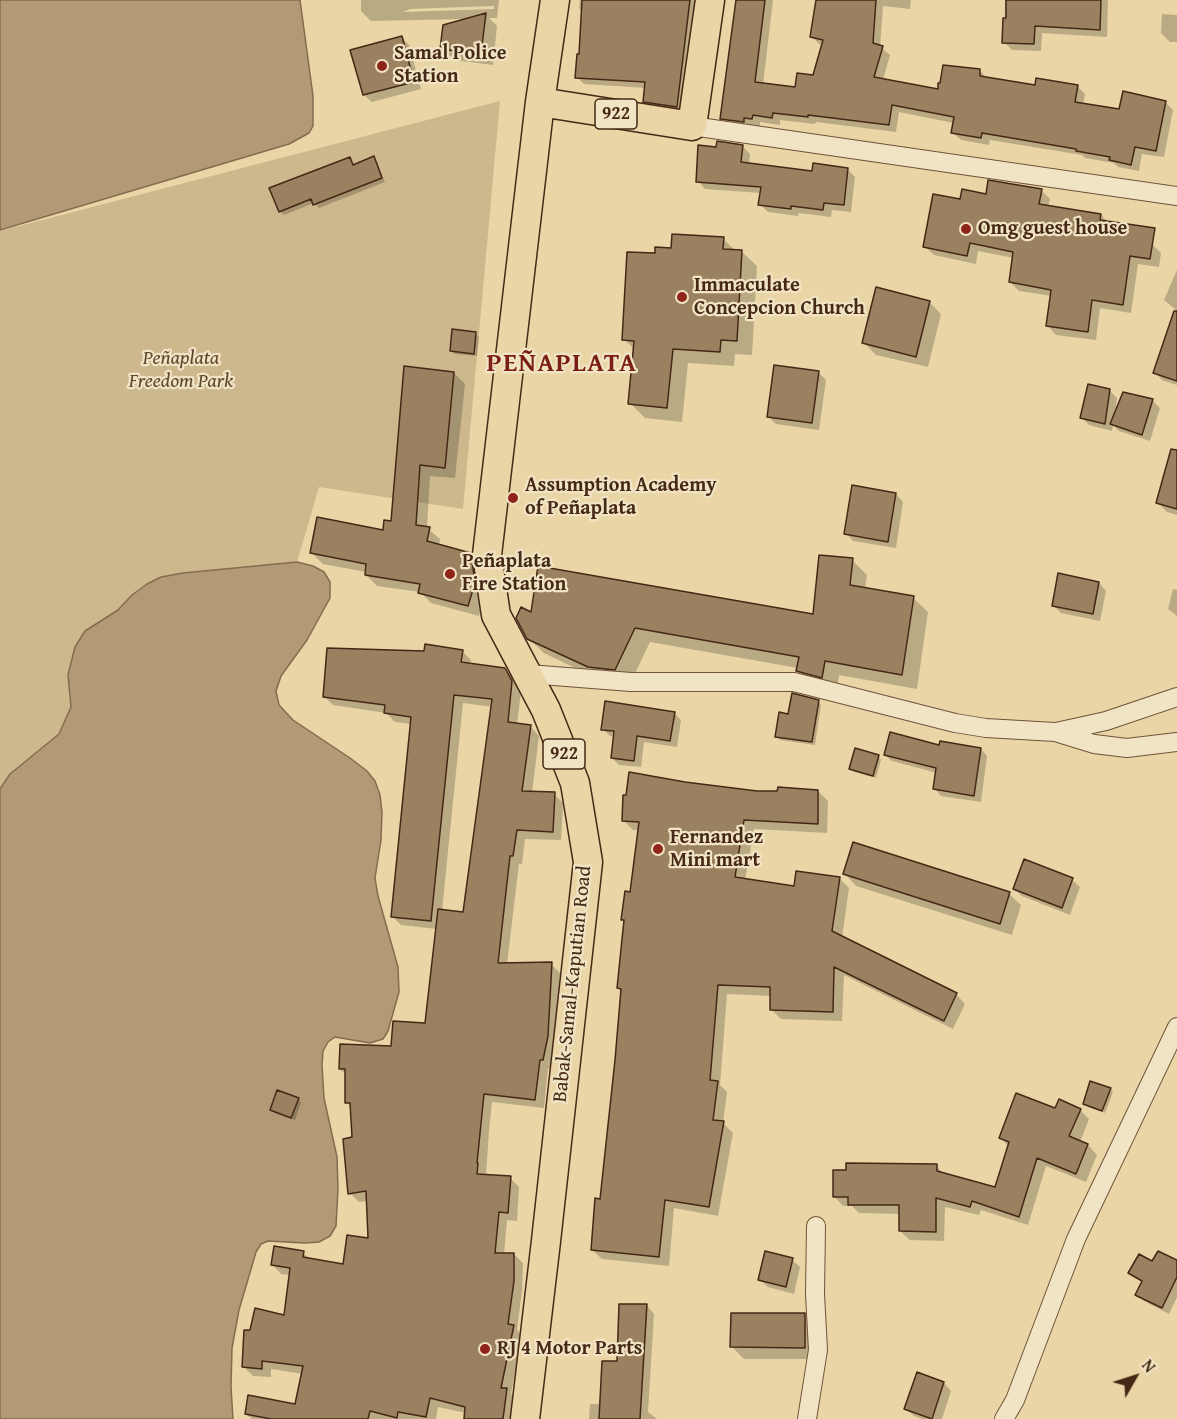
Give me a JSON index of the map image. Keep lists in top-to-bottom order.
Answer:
{
  "streets": {
    "main road": ["922", "Babak-Samal-Kaputian Road"]
  },
  "crossings": [
    ["922", "Babak-Samal-Kaputian Road"]
  ],
  "districts": ["PEÑAPLATA"],
  "parks": ["Peñaplata Freedom Park"],
  "places": [
    "Samal Police Station",
    "Omg guest house",
    "Immaculate Concepcion Church",
    "Assumption Academy of Peñaplata",
    "Peñaplata Fire Station",
    "Fernandez Mini mart",
    "RJ 4 Motor Parts"
  ],
  "north": "top right"
}
